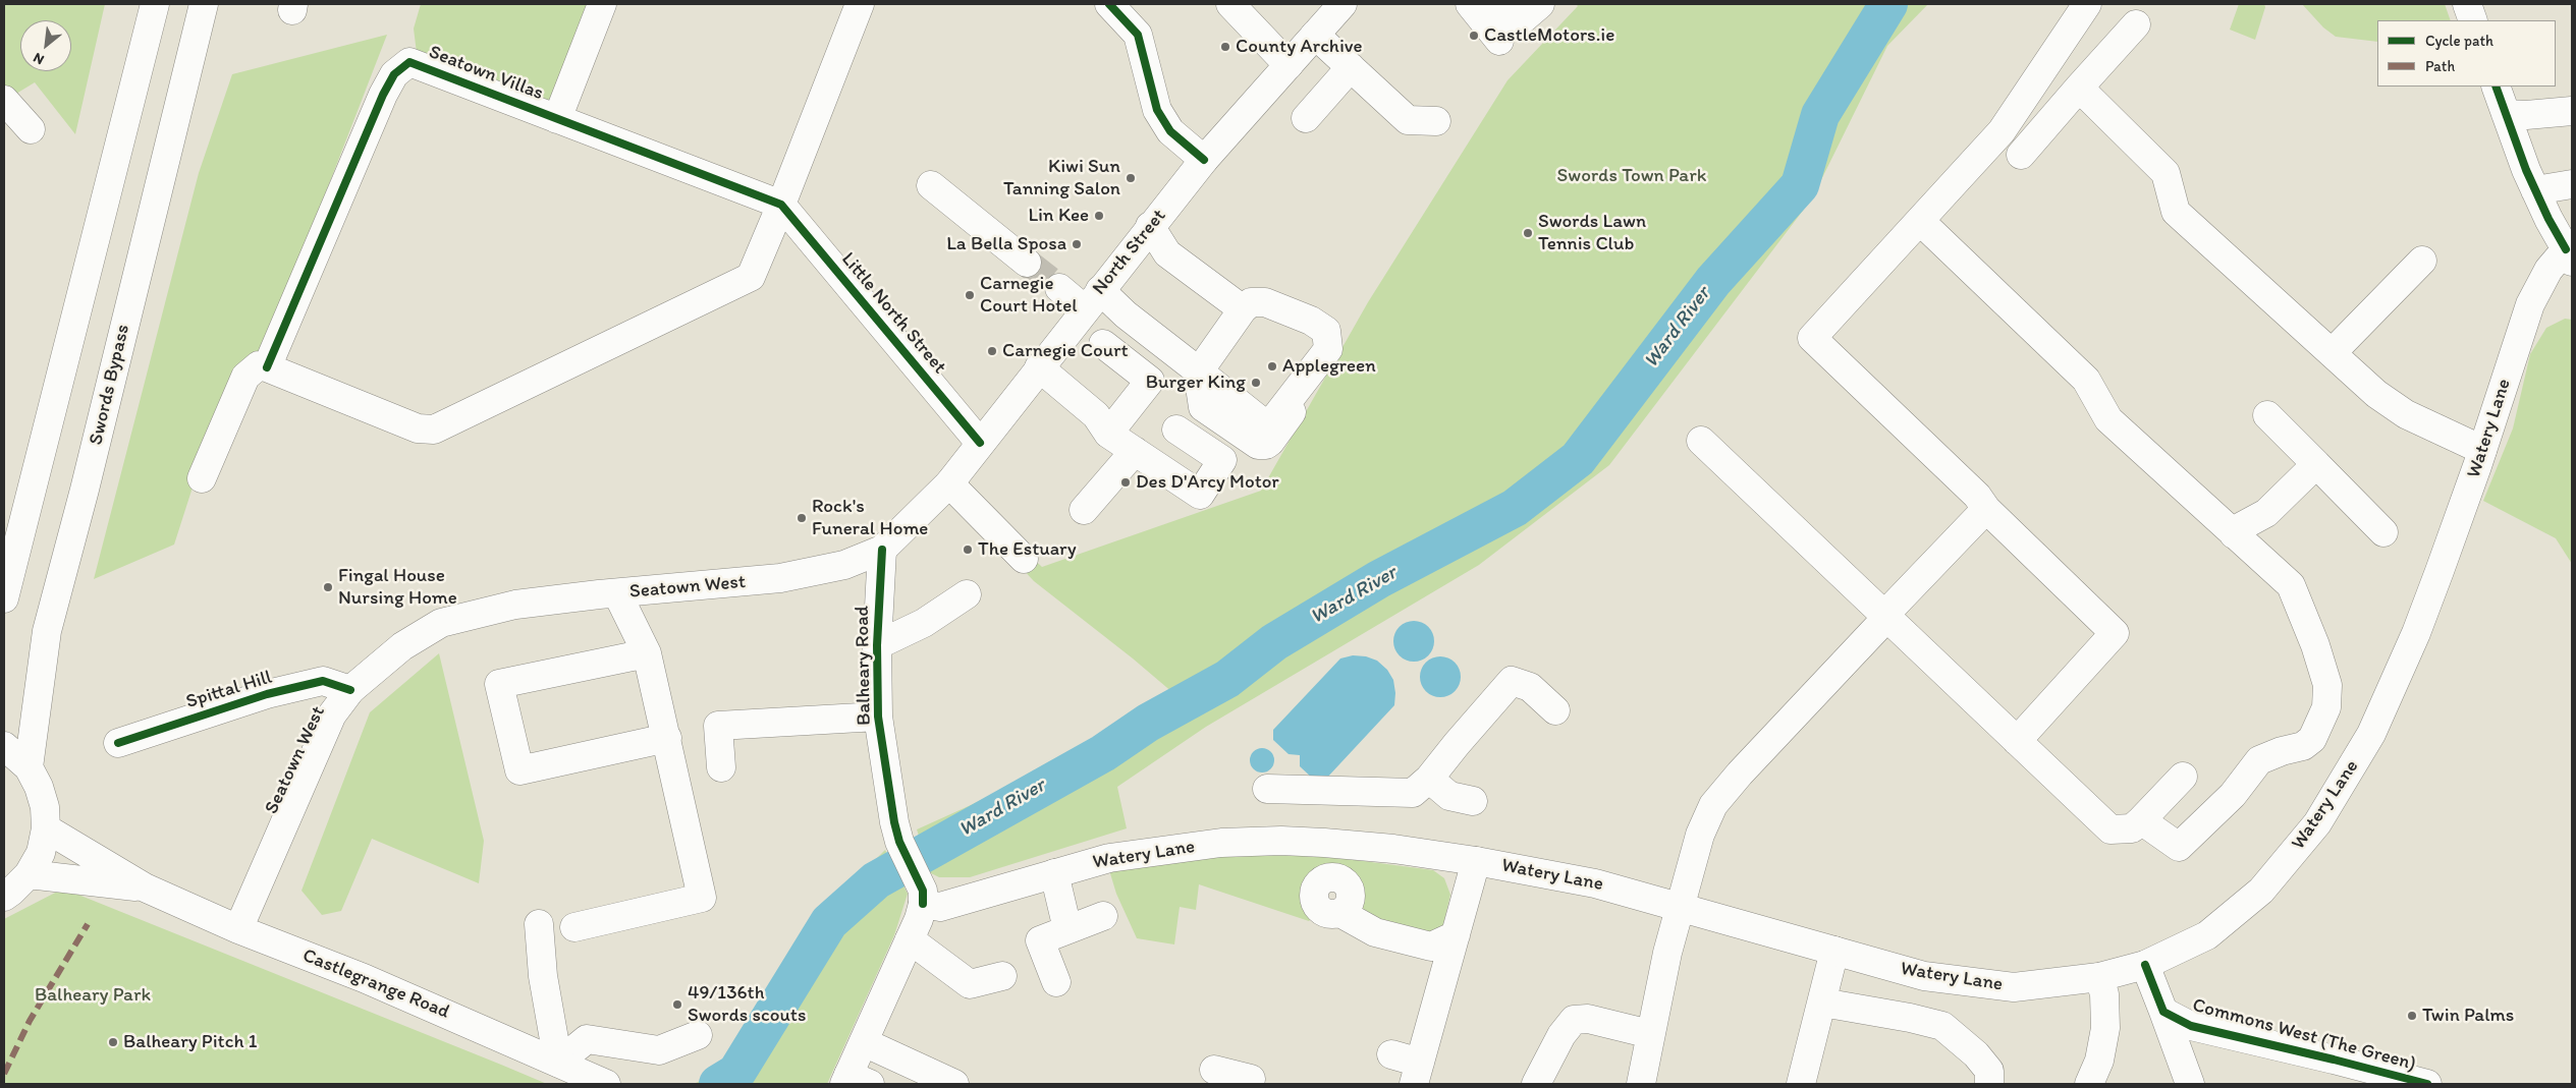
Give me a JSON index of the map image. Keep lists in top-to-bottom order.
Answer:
{
  "streets": {
    "main road": [
      "Seatown Villas",
      "North Street",
      "Little North Street",
      "Swords Bypass",
      "Watery Lane",
      "Seatown West",
      "Balheary Road",
      "Spittal Hill",
      "Castlegrange Road",
      "Commons West (The Green)"
    ]
  },
  "crossings": [
    ["Seatown Villas", "Little North Street"],
    ["North Street", "Little North Street"],
    ["North Street", "Seatown West"],
    ["North Street", "Balheary Road"],
    ["Watery Lane", "Balheary Road"],
    ["Watery Lane", "Commons West (The Green)"],
    ["Seatown West", "Balheary Road"],
    ["Seatown West", "Spittal Hill"],
    ["Seatown West", "Castlegrange Road"]
  ],
  "water": ["Ward River"],
  "parks": ["Swords Town Park", "Balheary Park"],
  "places": [
    "CastleMotors.ie",
    "County Archive",
    "Kiwi Sun Tanning Salon",
    "Lin Kee",
    "Swords Lawn Tennis Club",
    "La Bella Sposa",
    "Carnegie Court Hotel",
    "Carnegie Court",
    "Applegreen",
    "Burger King",
    "Des D'Arcy Motor",
    "Rock's Funeral Home",
    "The Estuary",
    "Fingal House Nursing Home",
    "49/136th Swords scouts",
    "Twin Palms",
    "Balheary Pitch 1"
  ],
  "legend": ["Cycle path", "Path"],
  "north": "bottom left"
}
